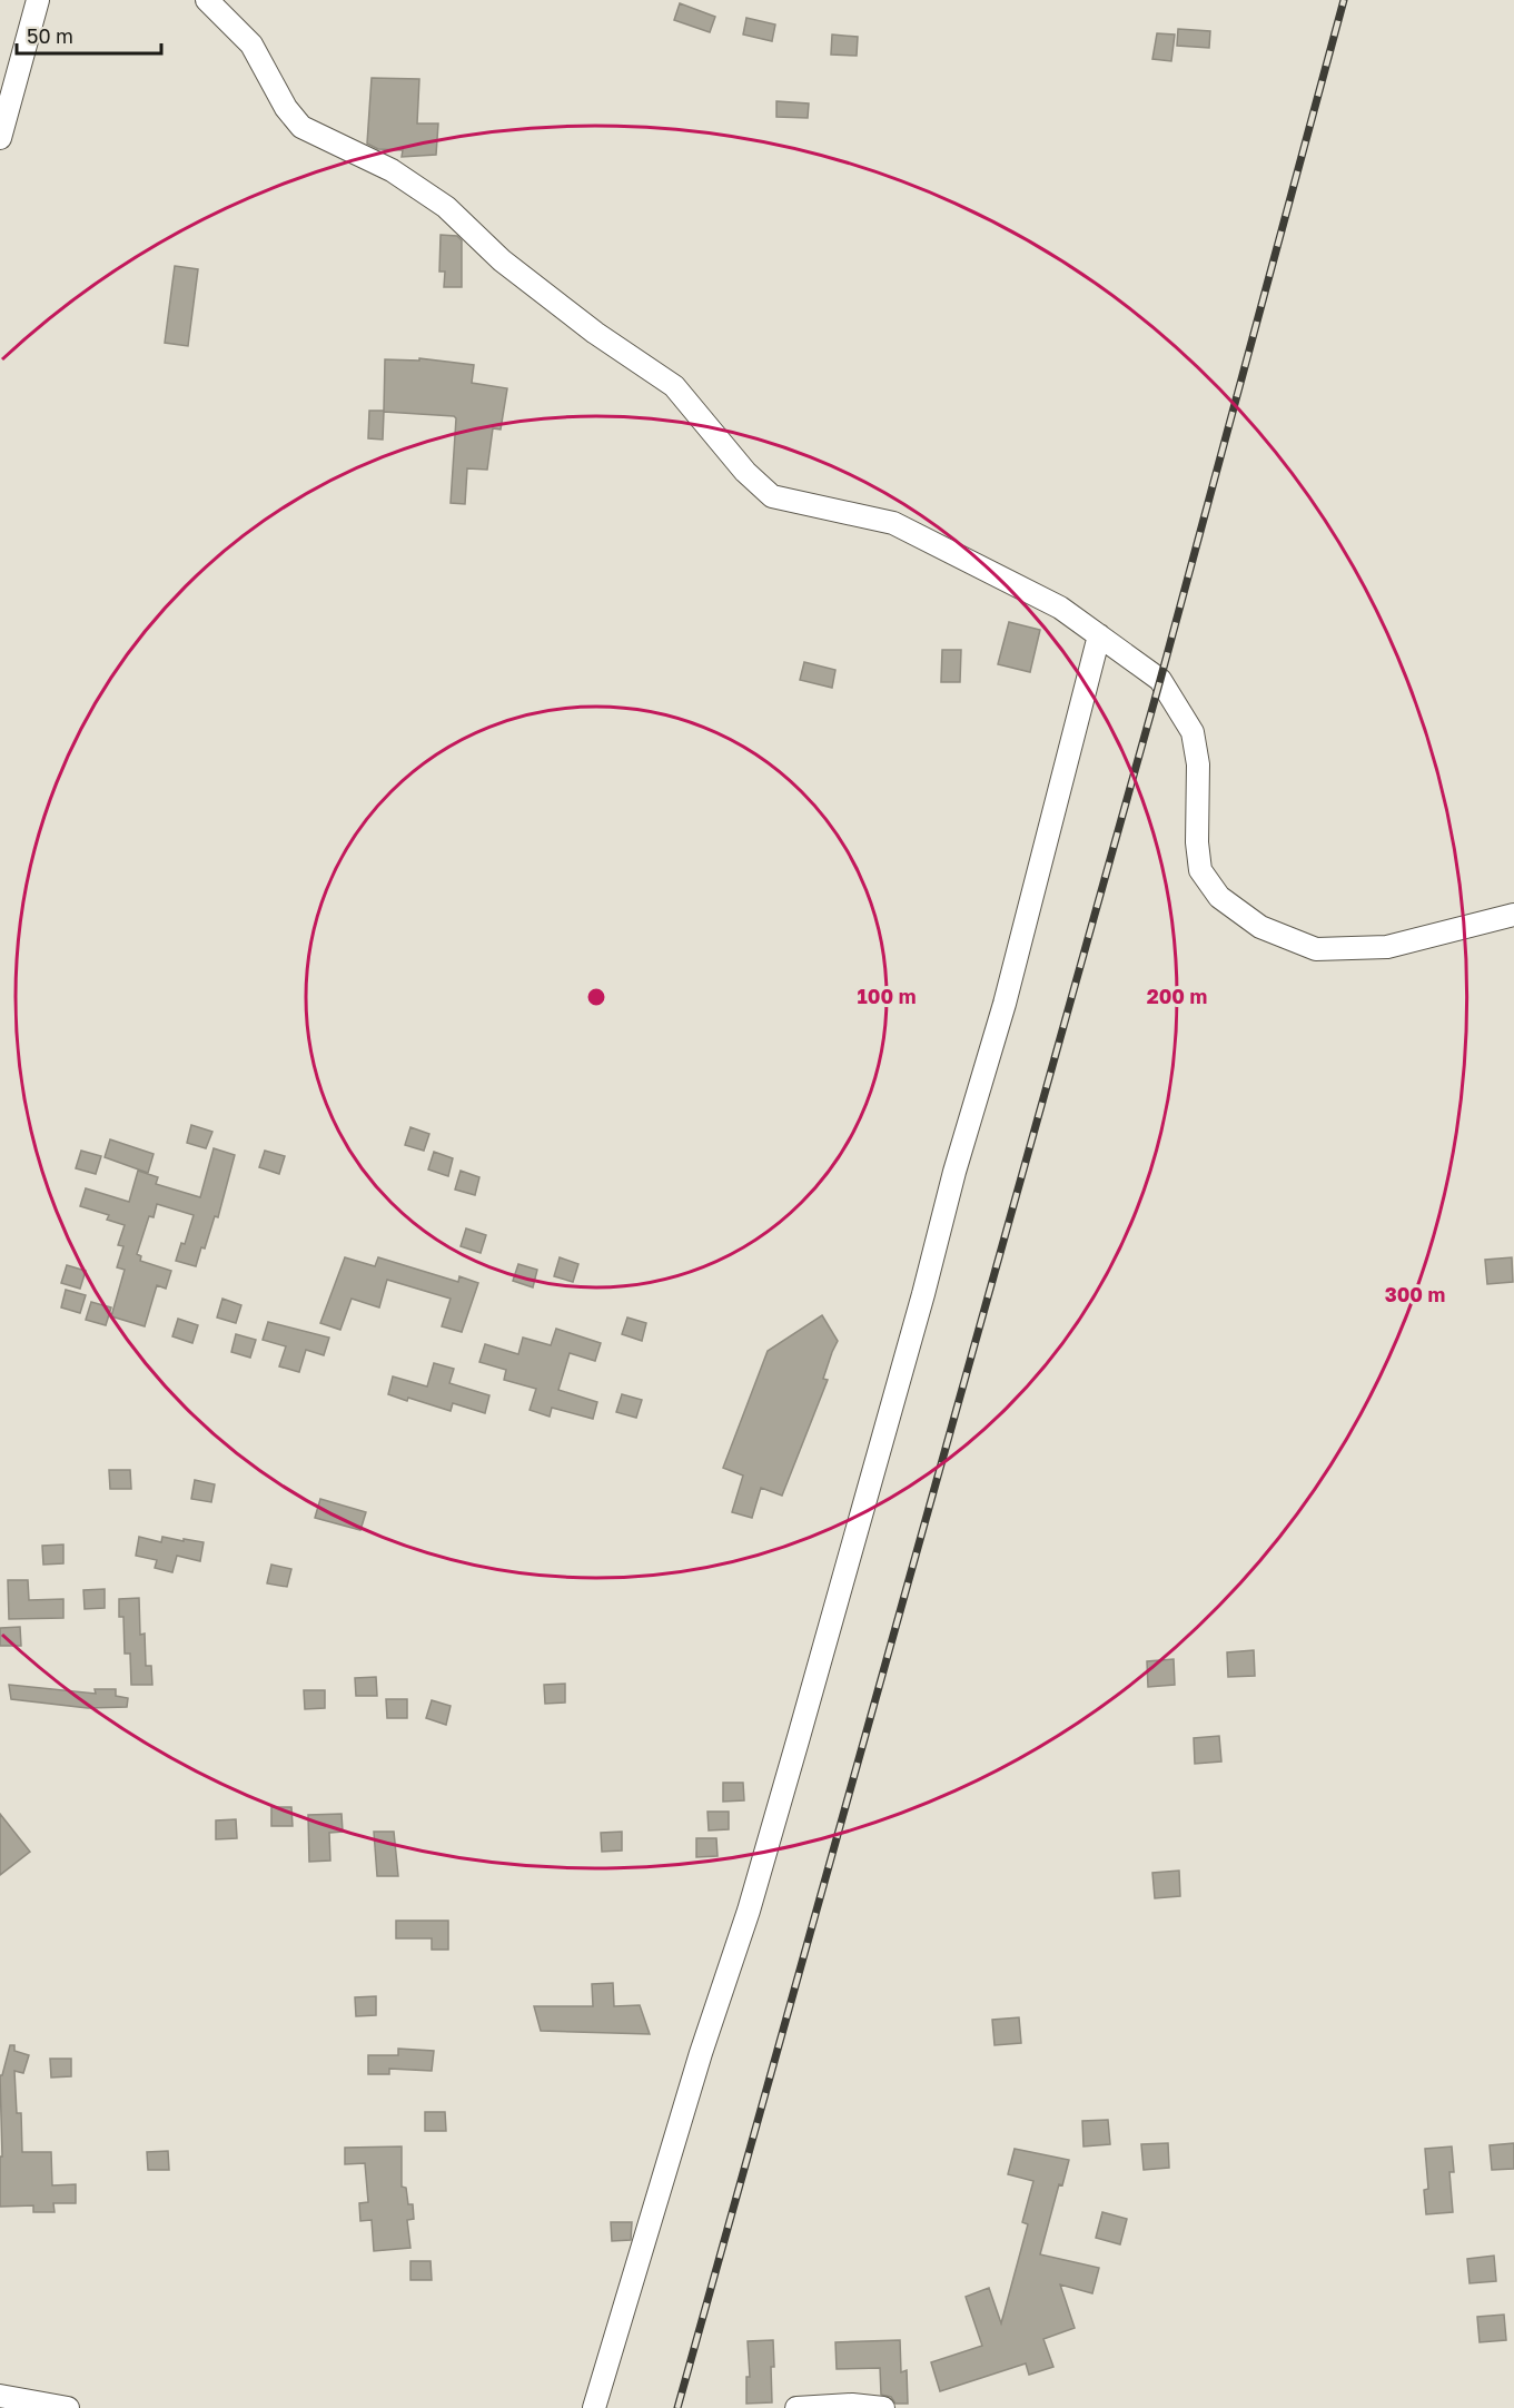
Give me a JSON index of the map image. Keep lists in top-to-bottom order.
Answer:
{
  "scale_bar": "50 m",
  "rings": ["100 m", "200 m", "300 m"]
}
